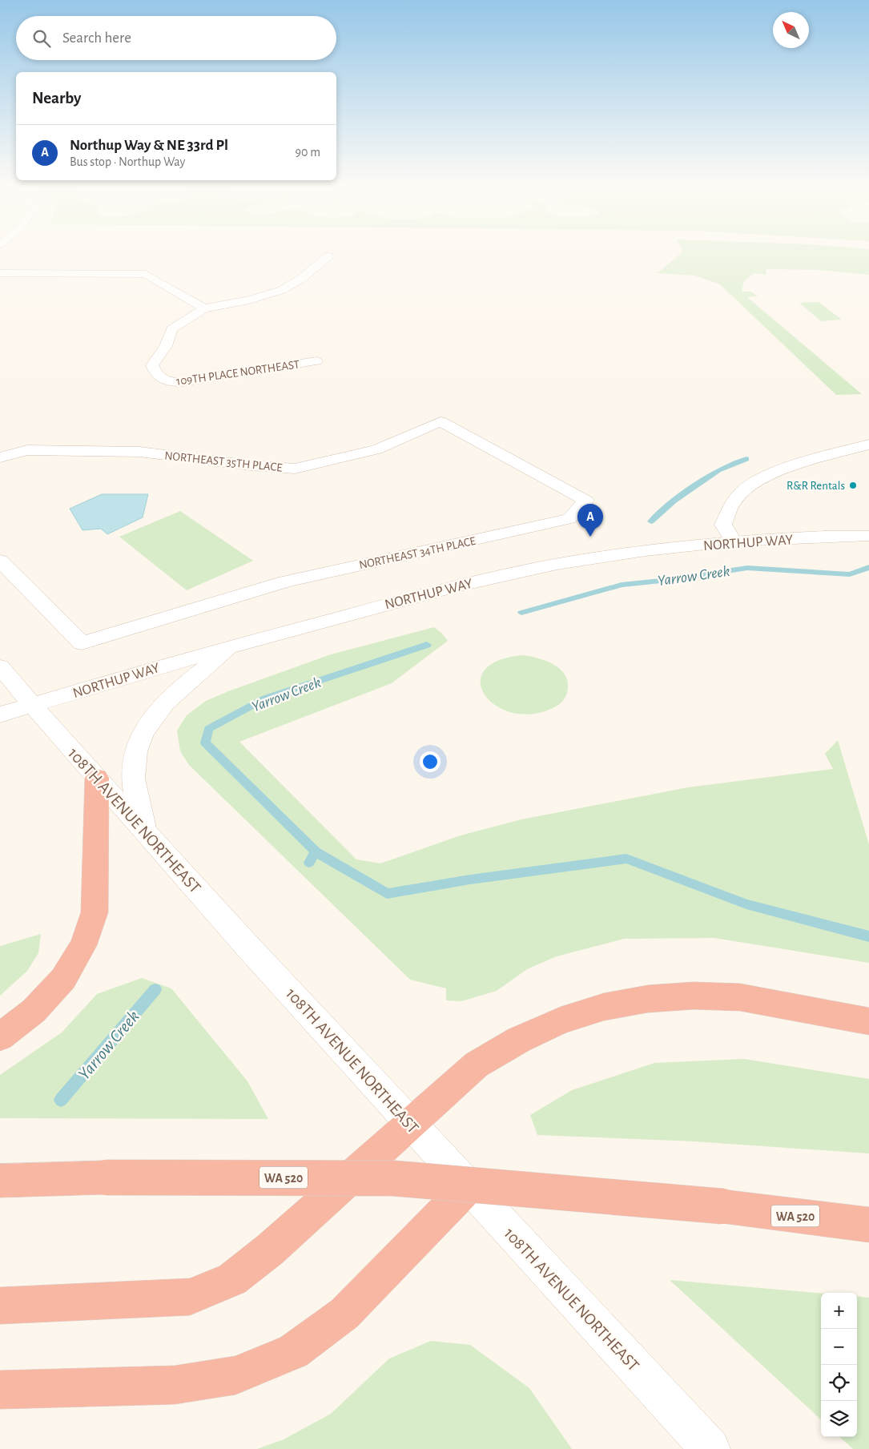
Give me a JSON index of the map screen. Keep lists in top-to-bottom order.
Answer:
{
  "streets": {
    "highway": ["WA 520"],
    "street": [
      "109TH PLACE NORTHEAST",
      "NORTHEAST 35TH PLACE",
      "NORTHUP WAY",
      "NORTHEAST 34TH PLACE",
      "108TH AVENUE NORTHEAST"
    ]
  },
  "crossings": [
    ["NORTHEAST 35TH PLACE", "NORTHEAST 34TH PLACE"],
    ["NORTHUP WAY", "108TH AVENUE NORTHEAST"]
  ],
  "water": ["Yarrow Creek"],
  "places": ["R&R Rentals"],
  "north": "top left",
  "page": {
    "search": "Search here",
    "heading": "Nearby",
    "list": [
      {
        "mark": "A",
        "name": "Northup Way & NE 33rd Pl",
        "note": "Bus stop · Northup Way",
        "value": "90 m"
      }
    ],
    "pins": "A",
    "map_buttons": ["+", "−"]
  }
}
